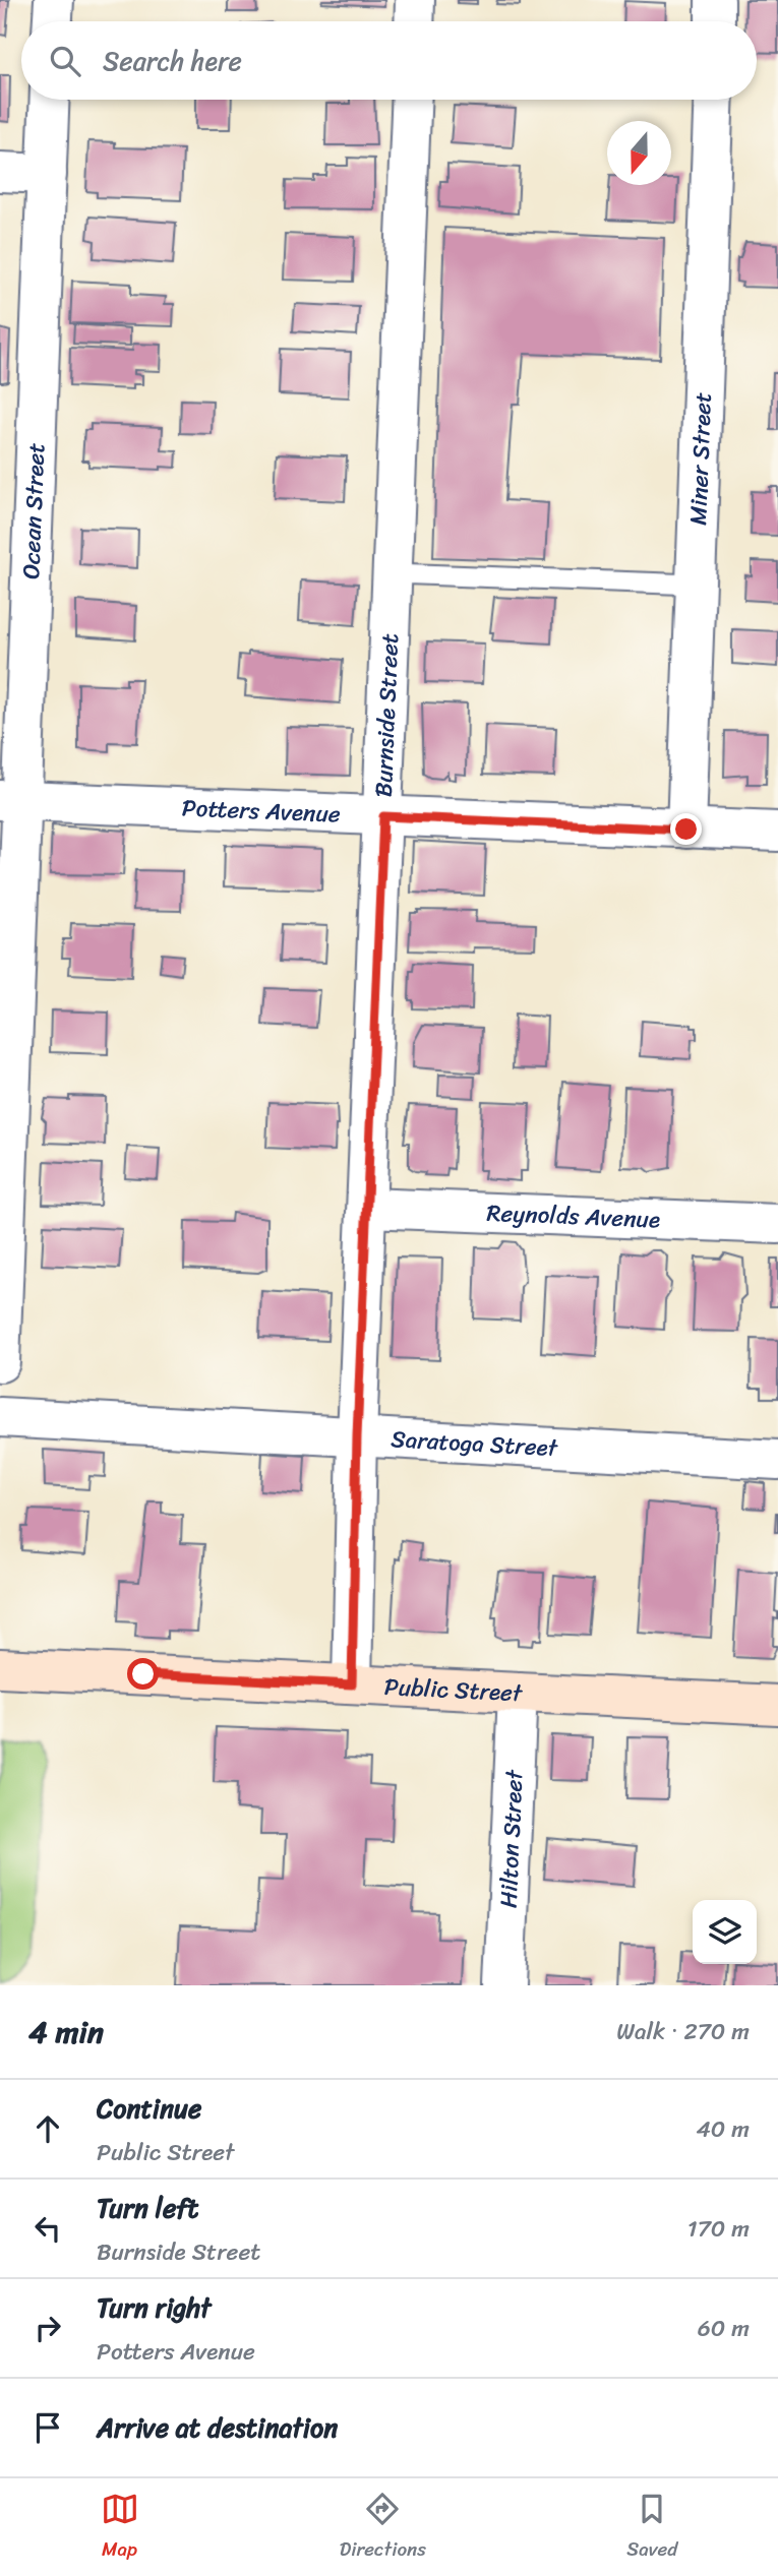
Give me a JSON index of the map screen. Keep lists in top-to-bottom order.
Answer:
{
  "streets": {
    "main road": ["Public Street"],
    "street": [
      "Miner Street",
      "Ocean Street",
      "Burnside Street",
      "Potters Avenue",
      "Reynolds Avenue",
      "Saratoga Street",
      "Hilton Street"
    ]
  },
  "crossings": [
    ["Miner Street", "Potters Avenue"],
    ["Ocean Street", "Potters Avenue"],
    ["Burnside Street", "Potters Avenue"],
    ["Burnside Street", "Reynolds Avenue"],
    ["Burnside Street", "Saratoga Street"],
    ["Burnside Street", "Public Street"],
    ["Public Street", "Hilton Street"]
  ],
  "north": "bottom",
  "page": {
    "search": "Search here",
    "heading": ["4 min", "Walk · 270 m"],
    "list": [
      ["Continue", "Public Street", "40 m"],
      ["Turn left", "Burnside Street", "170 m"],
      ["Turn right", "Potters Avenue", "60 m"],
      "Arrive at destination"
    ],
    "nav": ["Map", "Directions", "Saved"]
  }
}
